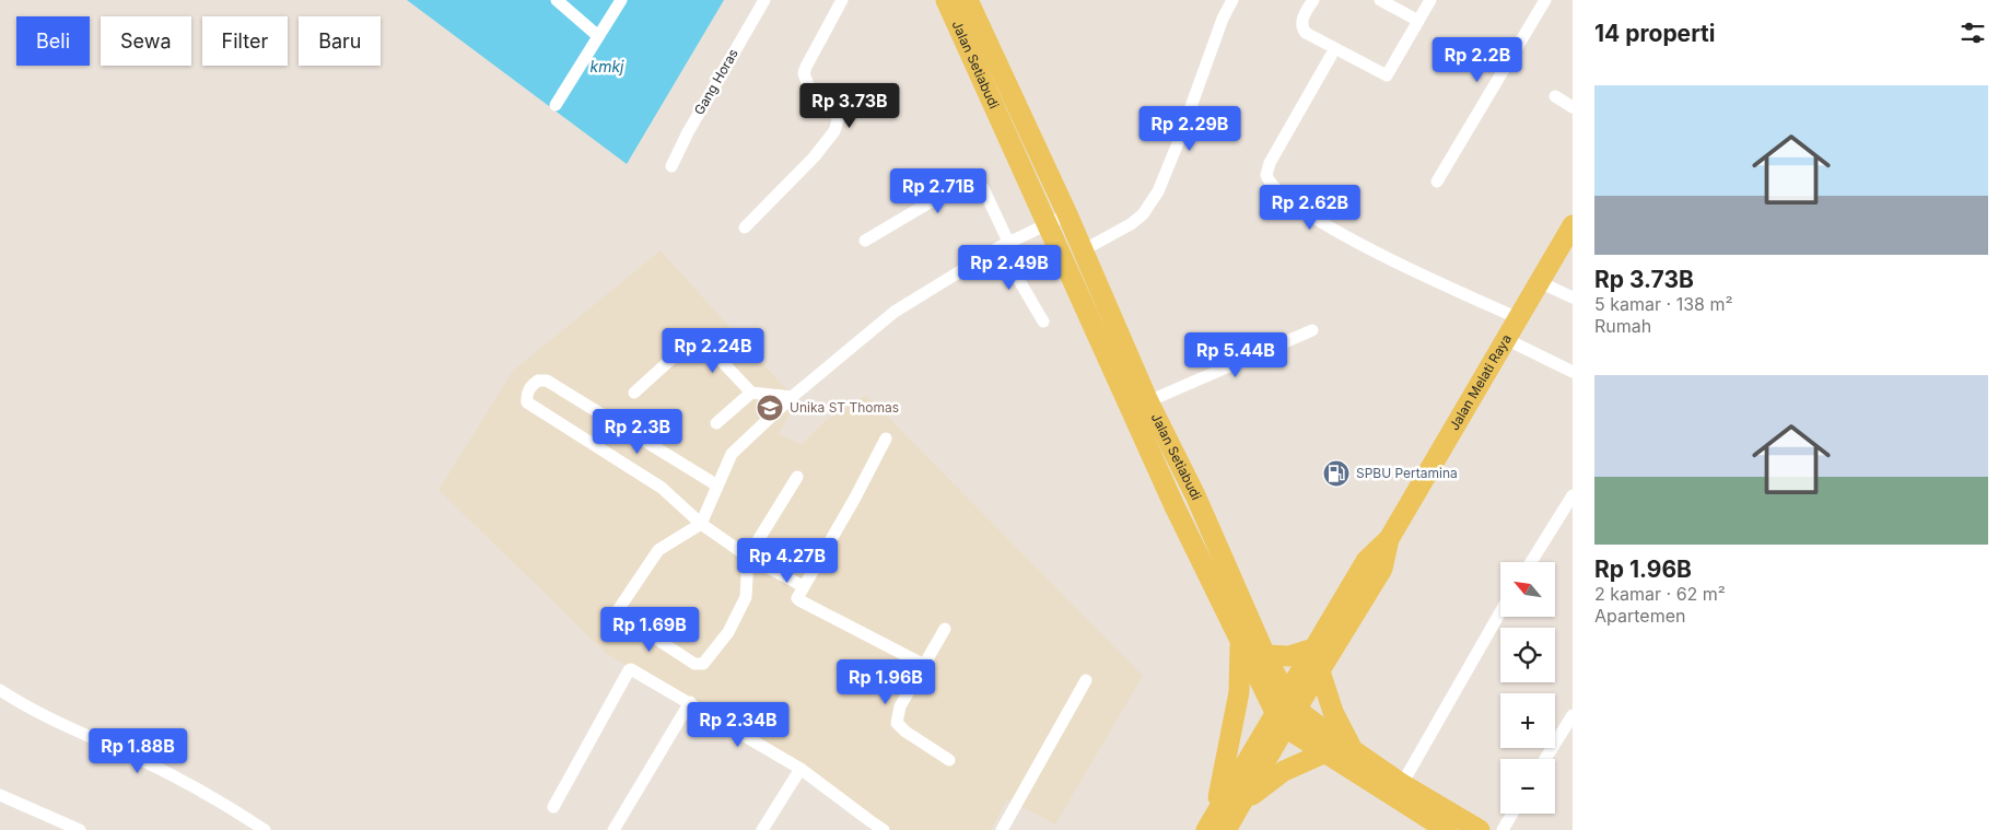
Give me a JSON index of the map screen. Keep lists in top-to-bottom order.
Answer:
{
  "streets": {
    "main road": ["Jalan Setiabudi", "Jalan Melati Raya"],
    "street": ["Gang Horas"]
  },
  "crossings": [
    ["Jalan Setiabudi", "Jalan Melati Raya"]
  ],
  "water": ["kmkj"],
  "places": {
    "school or university": ["Unika ST Thomas"],
    "fuel station": ["SPBU Pertamina"]
  },
  "north": "top left",
  "page": {
    "heading": "14 properti",
    "chip": [
      "Beli",
      "Sewa",
      "Filter",
      "Baru"
    ],
    "price": [
      "Rp 2.2B",
      "Rp 3.73B",
      "Rp 2.29B",
      "Rp 2.71B",
      "Rp 2.62B",
      "Rp 2.49B",
      "Rp 2.24B",
      "Rp 5.44B",
      "Rp 2.3B",
      "Rp 4.27B",
      "Rp 1.69B",
      "Rp 1.96B",
      "Rp 2.34B",
      "Rp 1.88B"
    ],
    "list": [
      {
        "name": "Rp 3.73B",
        "note": "5 kamar · 138 m² · Rumah"
      },
      {
        "name": "Rp 1.96B",
        "note": "2 kamar · 62 m² · Apartemen"
      }
    ],
    "map_buttons": ["+", "−"]
  }
}
